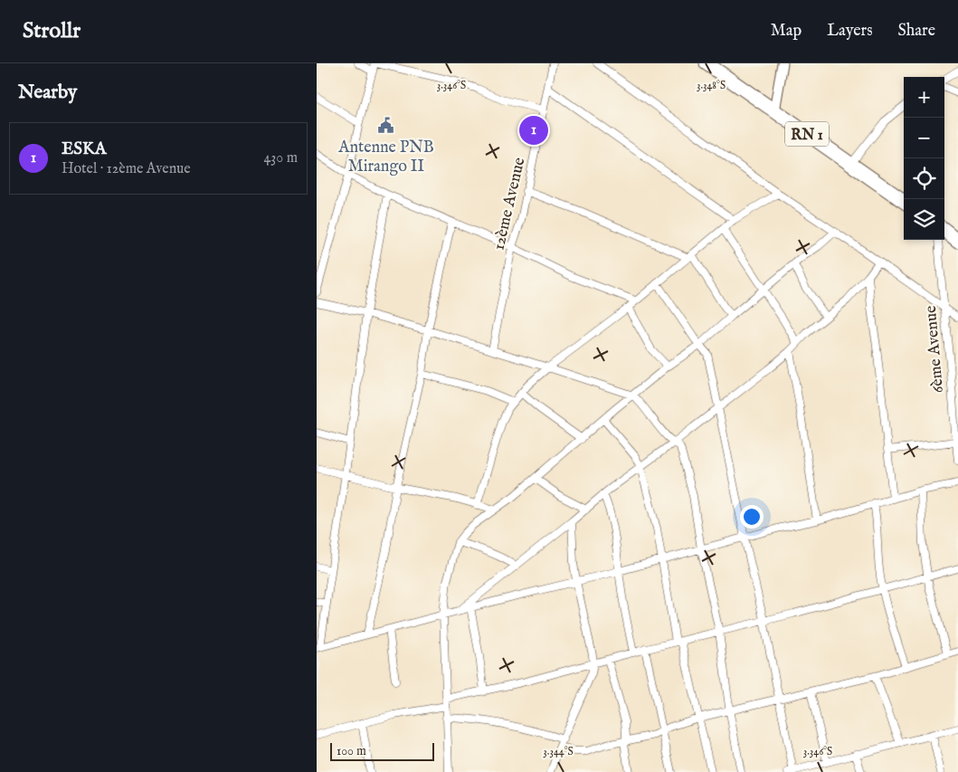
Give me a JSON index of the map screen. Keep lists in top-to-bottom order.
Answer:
{
  "streets": {
    "highway": ["RN 1"],
    "street": ["12ème Avenue", "6ème Avenue"]
  },
  "places": {
    "public building": ["Antenne PNB Mirango II"]
  },
  "scale_bar": "100 m",
  "page": {
    "header": "Strollr",
    "nav": ["Map", "Layers", "Share"],
    "heading": "Nearby",
    "map_buttons": ["+", "−"],
    "pins": "1",
    "list": [
      {
        "mark": "1",
        "name": "ESKA",
        "note": "Hotel · 12ème Avenue",
        "value": "430 m"
      }
    ],
    "scale": "100 m"
  },
  "coordinates": ["3.346°S", "3.348°S", "3.344°S"]
}
